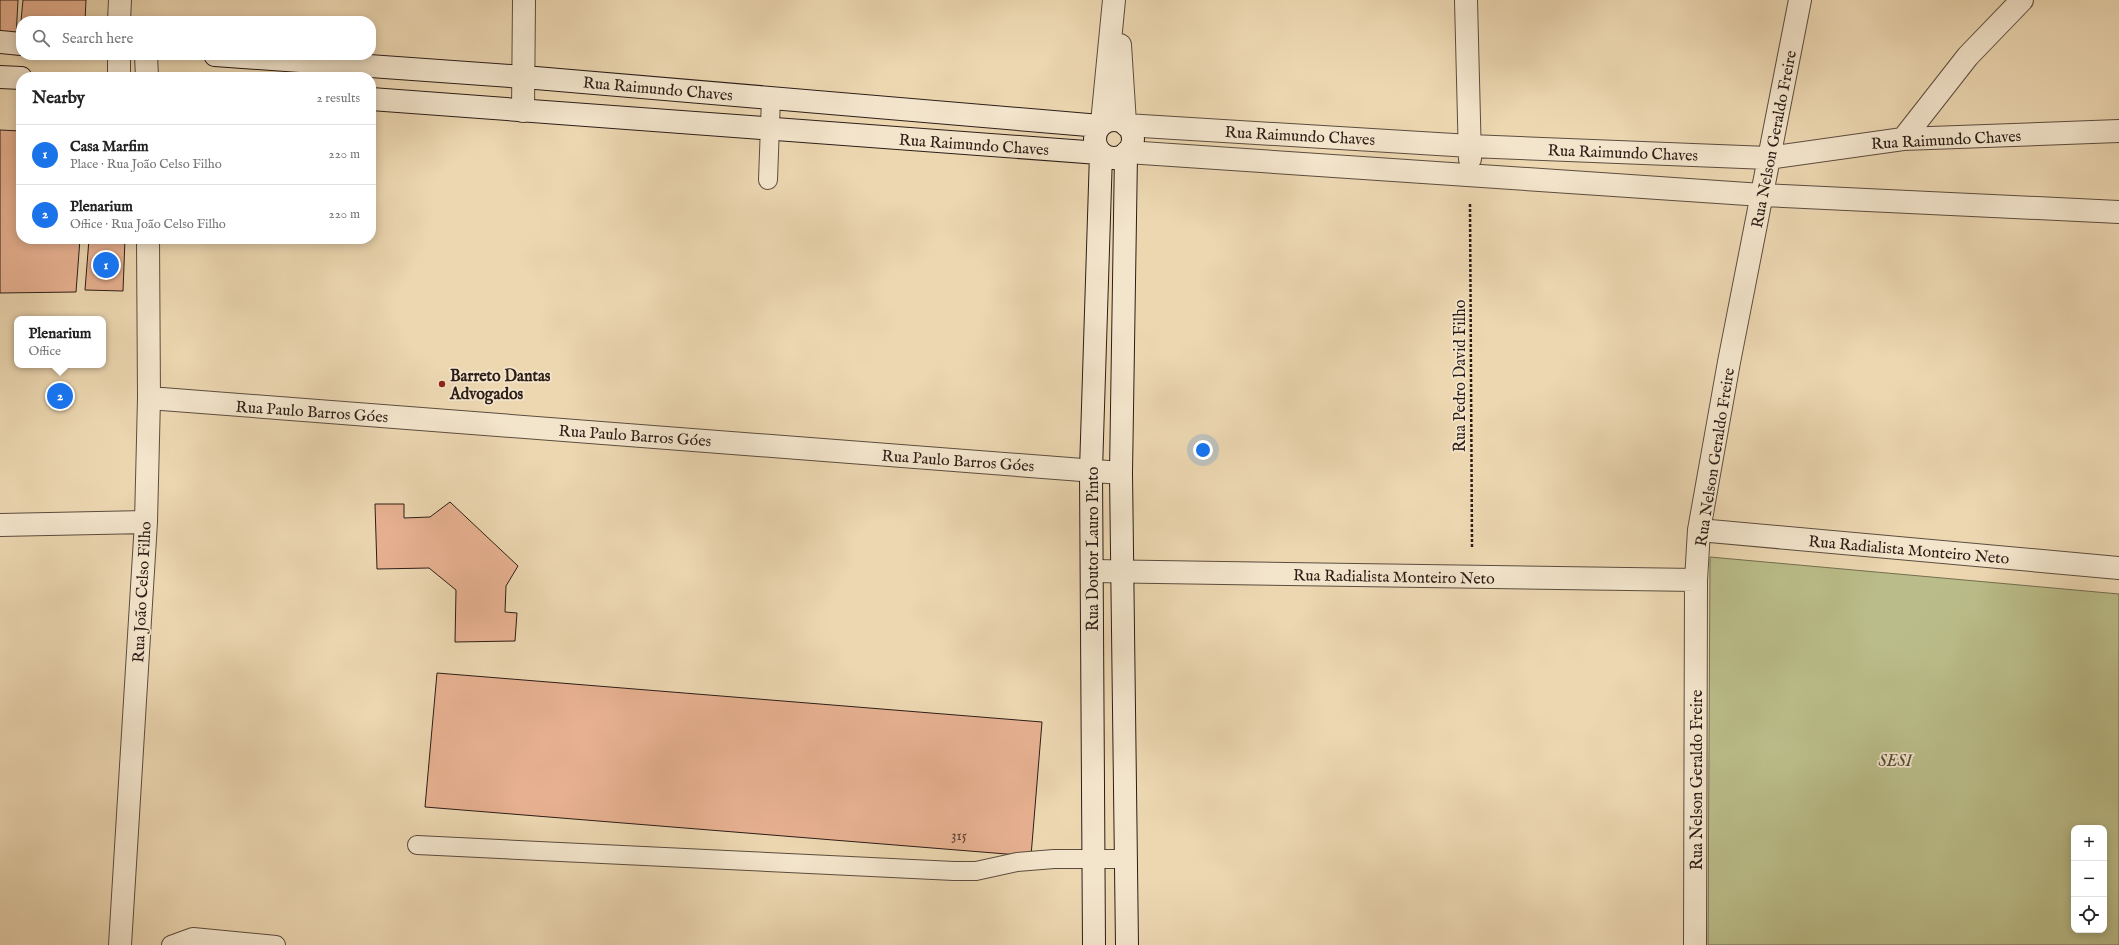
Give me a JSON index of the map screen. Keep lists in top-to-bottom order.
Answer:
{
  "streets": {
    "street": [
      "Rua Raimundo Chaves",
      "Rua Nelson Geraldo Freire",
      "Rua Paulo Barros Góes",
      "Rua Doutor Lauro Pinto",
      "Rua Radialista Monteiro Neto",
      "Rua João Celso Filho"
    ],
    "path": ["Rua Pedro David Filho"]
  },
  "crossings": [
    ["Rua Raimundo Chaves", "Rua Nelson Geraldo Freire"],
    ["Rua Raimundo Chaves", "Rua Pedro David Filho"],
    ["Rua Raimundo Chaves", "Rua Doutor Lauro Pinto"],
    ["Rua Nelson Geraldo Freire", "Rua Radialista Monteiro Neto"],
    ["Rua Pedro David Filho", "Rua Radialista Monteiro Neto"],
    ["Rua Paulo Barros Góes", "Rua Doutor Lauro Pinto"],
    ["Rua Paulo Barros Góes", "Rua João Celso Filho"],
    ["Rua Doutor Lauro Pinto", "Rua Radialista Monteiro Neto"]
  ],
  "parks": ["SESI"],
  "places": ["Barreto Dantas Advogados"],
  "house_numbers": ["315"],
  "page": {
    "search": "Search here",
    "heading": ["Nearby", "2 results"],
    "list": [
      {
        "mark": "1",
        "name": "Casa Marfim",
        "note": "Place · Rua João Celso Filho",
        "value": "220 m"
      },
      {
        "mark": "2",
        "name": "Plenarium",
        "note": "Office · Rua João Celso Filho",
        "value": "220 m"
      }
    ],
    "pins": ["1", "2"],
    "popup": ["Plenarium", "Office"],
    "map_buttons": ["+", "−"]
  }
}
